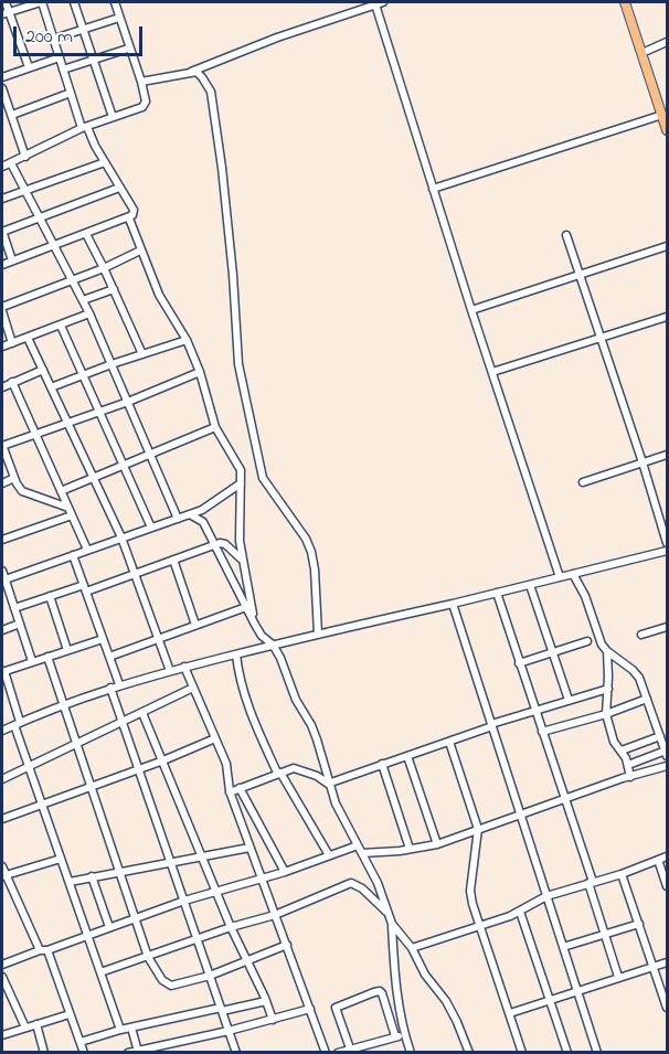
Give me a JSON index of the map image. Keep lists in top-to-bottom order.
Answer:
{
  "scale_bar": "200 m"
}
